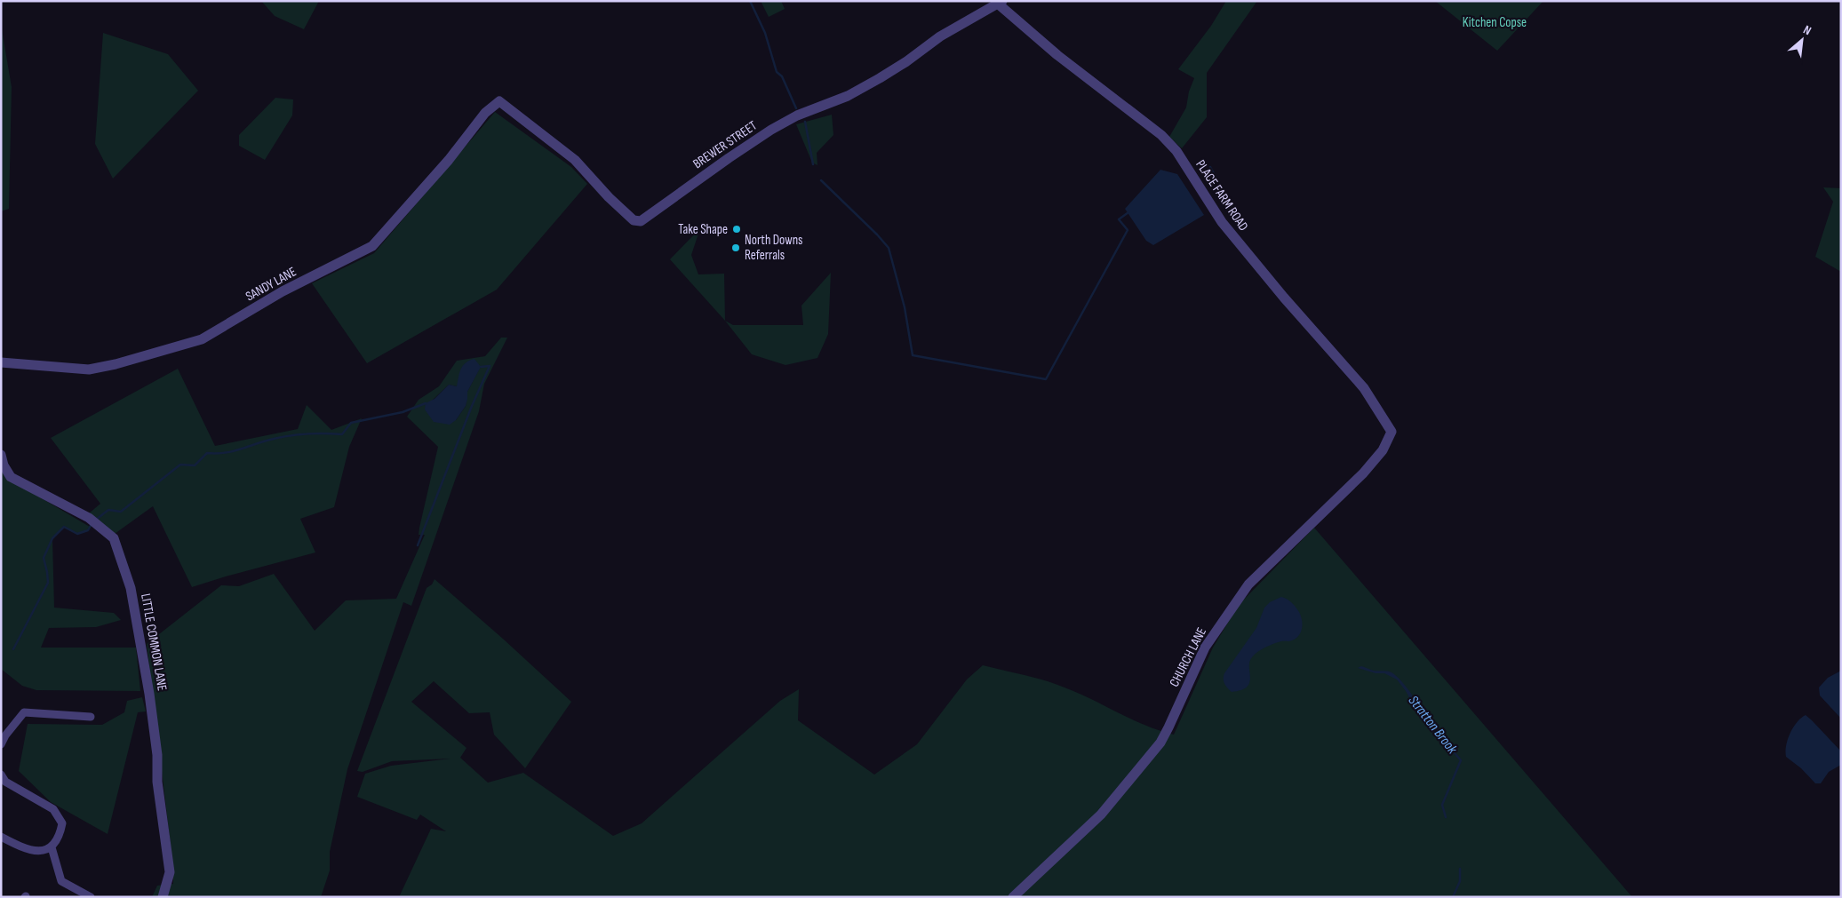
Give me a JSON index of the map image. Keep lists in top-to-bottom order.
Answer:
{
  "streets": {
    "street": [
      "BREWER STREET",
      "PLACE FARM ROAD",
      "SANDY LANE",
      "LITTLE COMMON LANE",
      "CHURCH LANE"
    ]
  },
  "crossings": [
    ["BREWER STREET", "PLACE FARM ROAD"],
    ["BREWER STREET", "SANDY LANE"],
    ["PLACE FARM ROAD", "CHURCH LANE"]
  ],
  "water": ["Stratton Brook"],
  "parks": ["Kitchen Copse"],
  "places": ["Take Shape", "North Downs Referrals"],
  "north": "top right"
}
